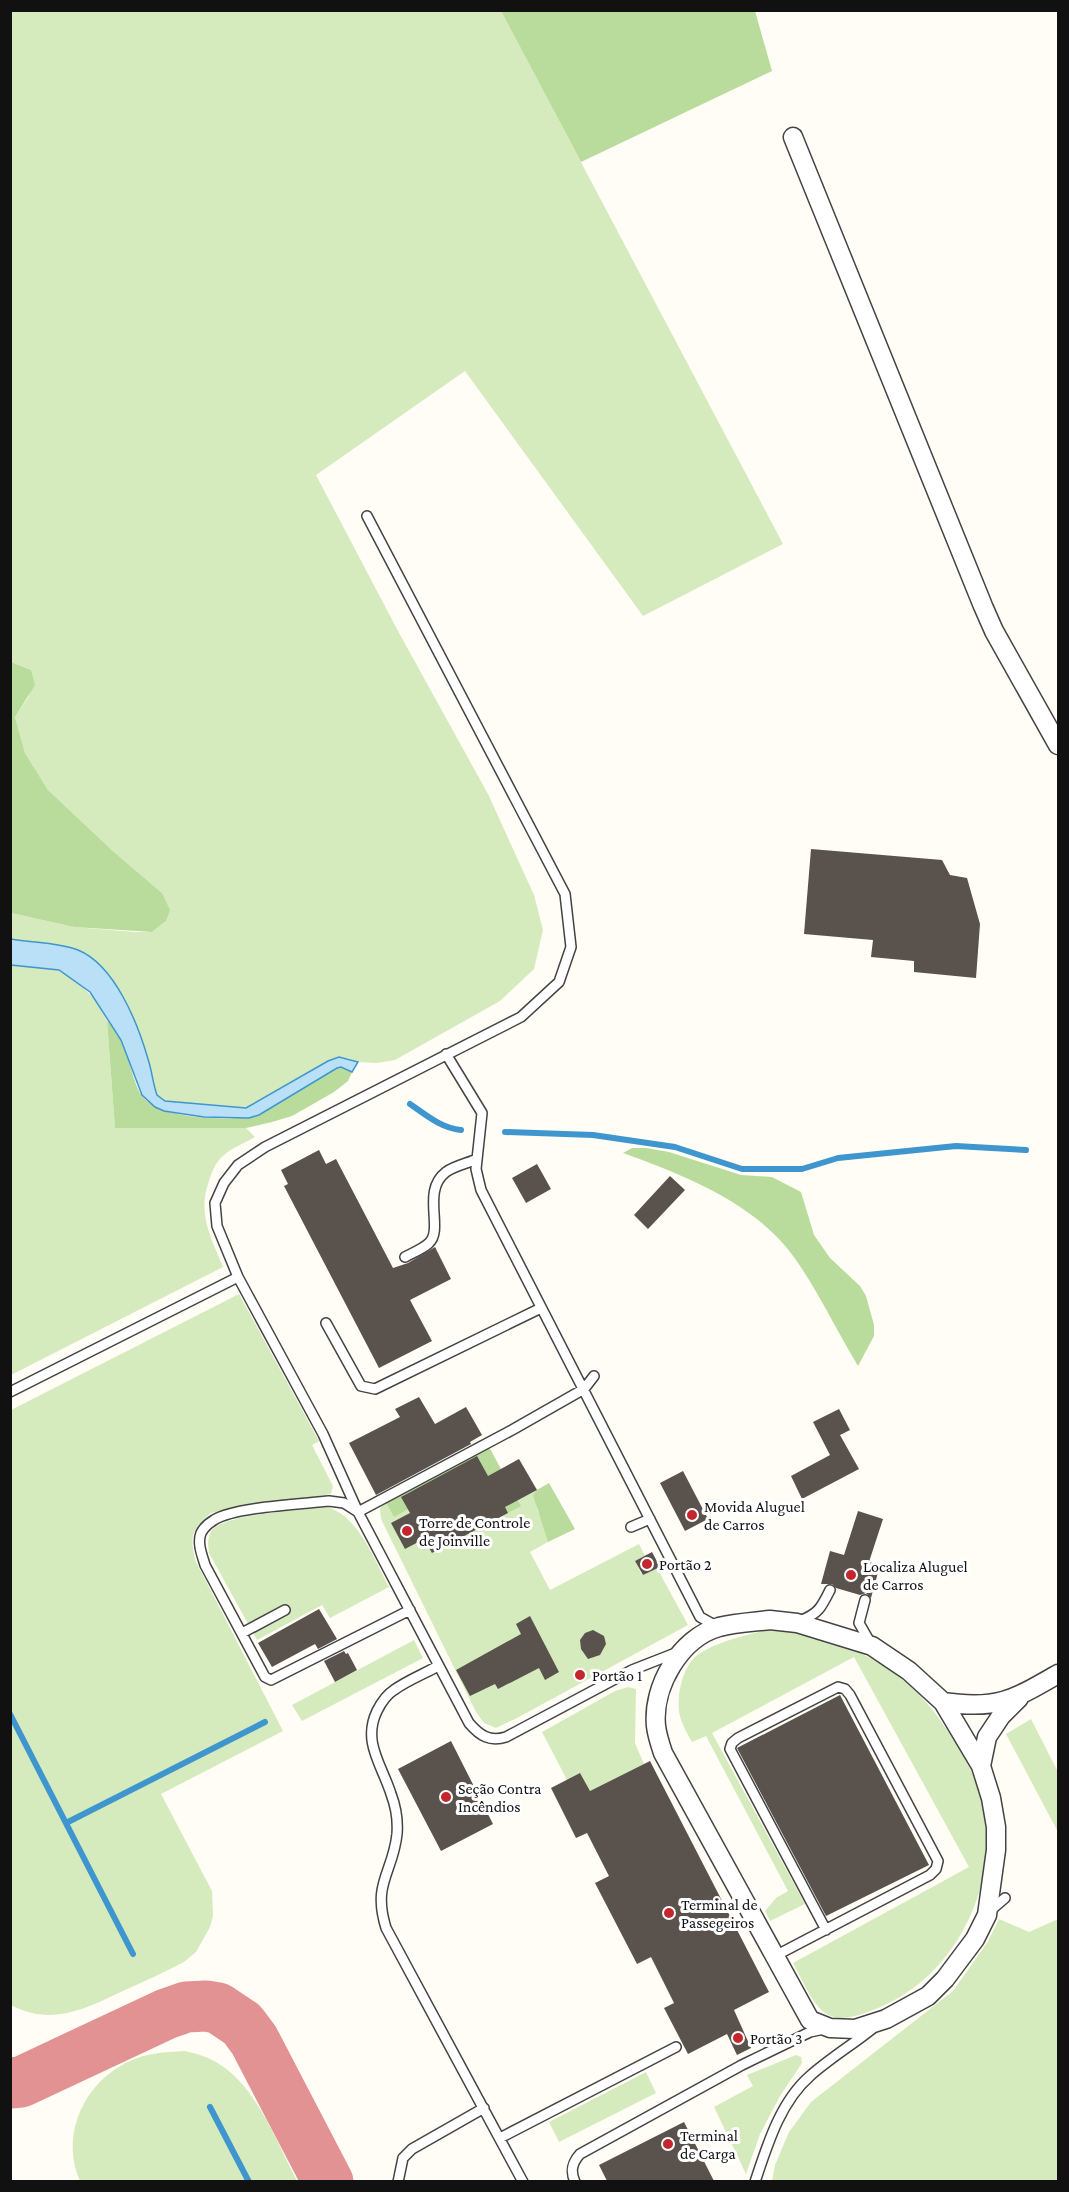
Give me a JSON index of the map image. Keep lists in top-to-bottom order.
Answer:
{
  "places": [
    "Movida Aluguel de Carros",
    "Torre de Controle de Joinville",
    "Portão 2",
    "Localiza Aluguel de Carros",
    "Portão 1",
    "Seção Contra Incêndios",
    "Terminal de Passegeiros",
    "Portão 3",
    "Terminal de Carga"
  ]
}
